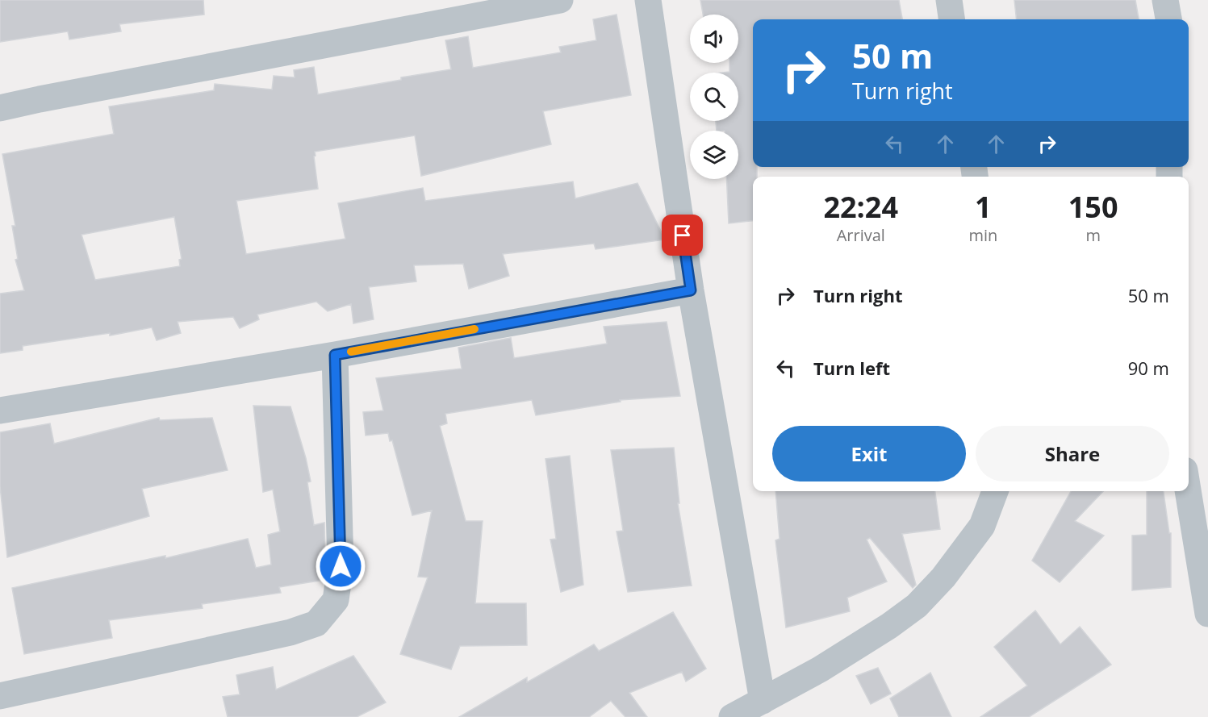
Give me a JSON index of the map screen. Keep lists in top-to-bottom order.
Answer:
{
  "page": {
    "turn": ["50 m", "Turn right"],
    "eta": [
      "22:24",
      "Arrival",
      "1",
      "min",
      "150",
      "m"
    ],
    "list": [
      {
        "name": "Turn right",
        "value": "50 m"
      },
      {
        "name": "Turn left",
        "value": "90 m"
      }
    ],
    "buttons": ["Exit", "Share"]
  }
}
